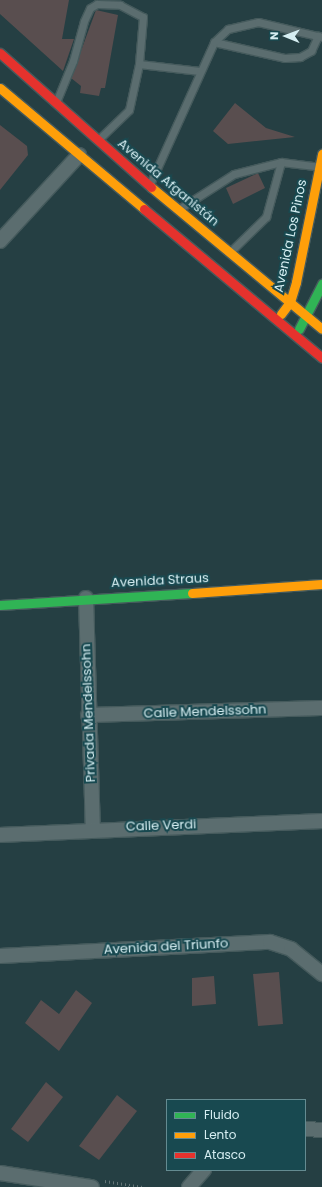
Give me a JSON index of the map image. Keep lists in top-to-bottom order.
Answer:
{
  "streets": {
    "main road": ["Avenida Afganistán", "Avenida Los Pinos", "Avenida Straus"],
    "street": [
      "Calle Mendelssohn",
      "Privada Mendelssohn",
      "Calle Verdi",
      "Avenida del Triunfo"
    ]
  },
  "crossings": [
    ["Avenida Afganistán", "Avenida Los Pinos"],
    ["Avenida Straus", "Privada Mendelssohn"],
    ["Calle Mendelssohn", "Privada Mendelssohn"],
    ["Privada Mendelssohn", "Calle Verdi"]
  ],
  "legend": ["Fluido", "Lento", "Atasco"],
  "north": "left"
}
